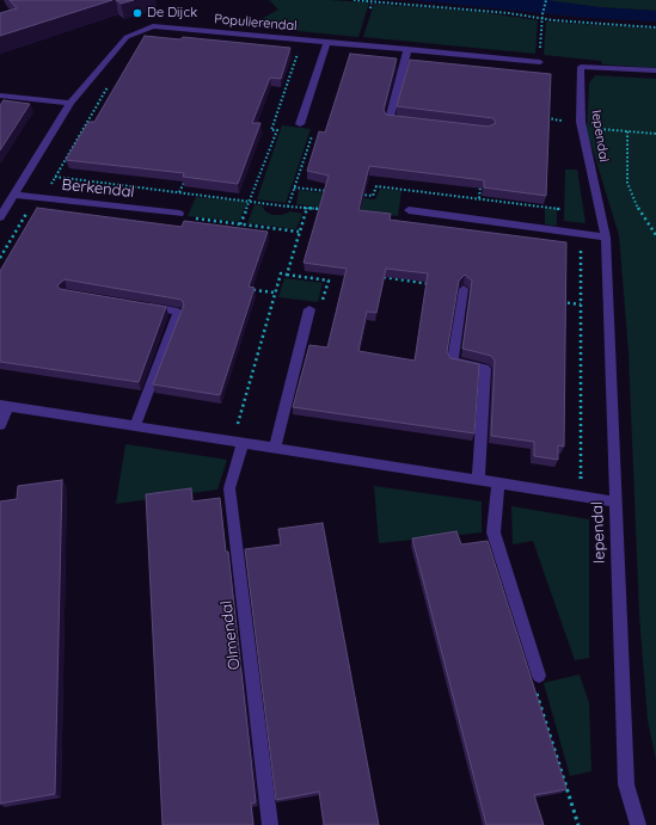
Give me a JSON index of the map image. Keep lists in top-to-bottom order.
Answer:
{
  "streets": {
    "street": [
      "Populierendal",
      "Iependal",
      "Berkendal",
      "Olmendal"
    ]
  },
  "places": ["De Dijck"]
}
